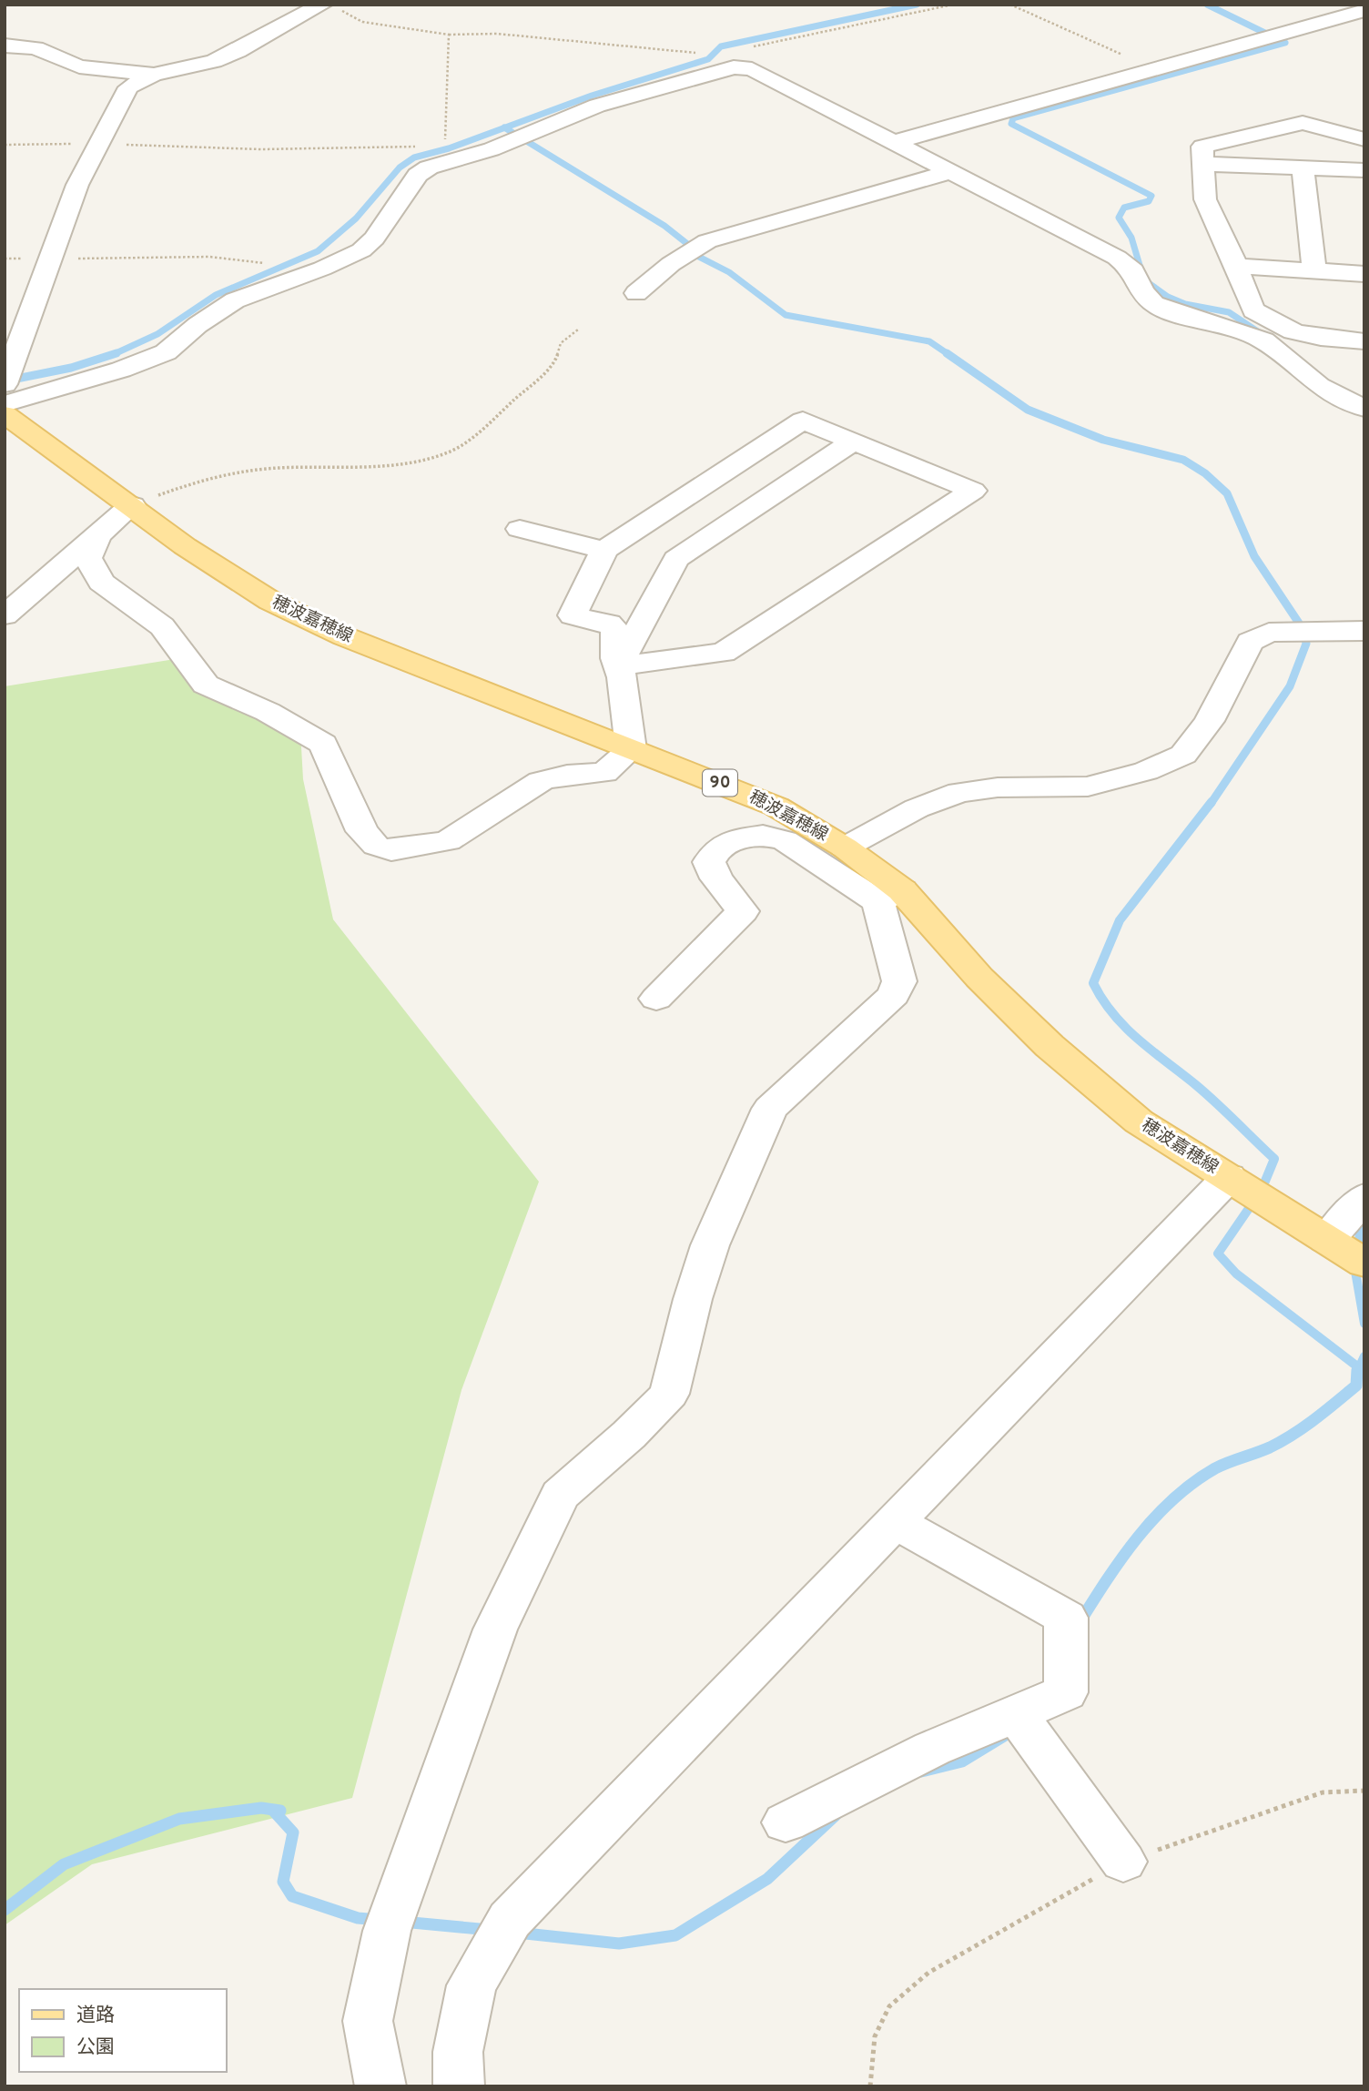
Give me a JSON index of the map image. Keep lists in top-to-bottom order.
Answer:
{
  "streets": {
    "main road": ["穂波嘉穂線", "90"]
  },
  "legend": ["道路", "公園"]
}
